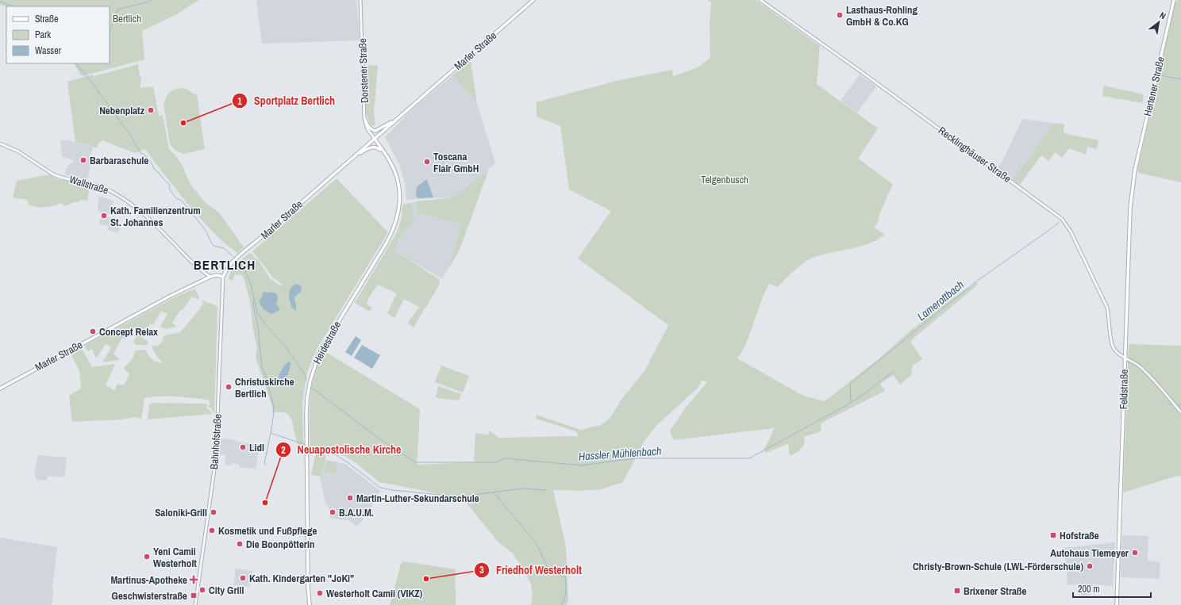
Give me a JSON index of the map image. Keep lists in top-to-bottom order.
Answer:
{
  "streets": {
    "main road": [
      "Marler Straße",
      "Hertener Straße",
      "Heidestraße",
      "Feldstraße"
    ],
    "street": [
      "Dorstener Straße",
      "Recklinghäuser Straße",
      "Wallstraße",
      "Bahnhofstraße"
    ]
  },
  "crossings": [
    ["Marler Straße", "Dorstener Straße"],
    ["Marler Straße", "Wallstraße"],
    ["Marler Straße", "Heidestraße"],
    ["Marler Straße", "Bahnhofstraße"],
    ["Dorstener Straße", "Heidestraße"],
    ["Hertener Straße", "Feldstraße"],
    ["Recklinghäuser Straße", "Feldstraße"]
  ],
  "districts": ["BERTLICH"],
  "water": ["Lamerottbach", "Hassler Mühlenbach"],
  "parks": ["Bertlich", "Telgenbusch"],
  "places": {
    "other": [
      "Lasthaus-Rohling GmbH & Co.KG",
      "Nebenplatz",
      "Sportplatz Bertlich",
      "Barbaraschule",
      "Toscana Flair GmbH",
      "Kath. Familienzentrum St. Johannes",
      "Concept Relax",
      "Christuskirche Bertlich",
      "Lidl",
      "Martin-Luther-Sekundarschule",
      "Neuapostolische Kirche",
      "Saloniki-Grill",
      "B.A.U.M.",
      "Kosmetik und Fußpflege",
      "Die Boonpötterin",
      "Autohaus Tiemeyer",
      "Yeni Camii Westerholt",
      "Christy-Brown-Schule (LWL-Förderschule)",
      "Kath. Kindergarten \"JoKi\"",
      "Friedhof Westerholt",
      "City Grill",
      "Westerholt Camii (VIKZ)"
    ],
    "transit": ["Hofstraße", "Brixener Straße", "Geschwisterstraße"],
    "health": ["Martinus-Apotheke"]
  },
  "legend": ["Straße", "Park", "Wasser"],
  "scale_bar": "200 m",
  "north": "top right"
}
